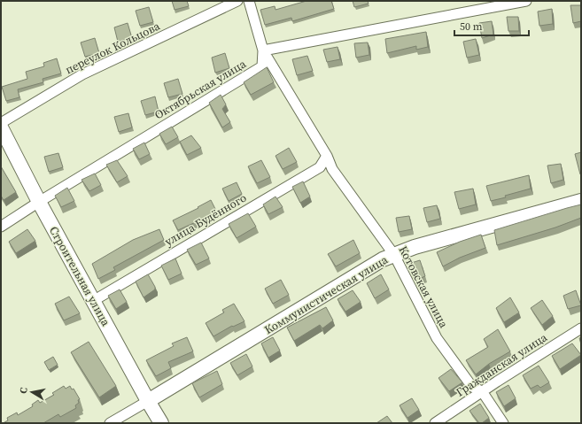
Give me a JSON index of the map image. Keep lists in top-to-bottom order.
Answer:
{
  "streets": {
    "street": [
      "переулок Кольцова",
      "Октябрьская улица",
      "улица Будённого",
      "Строительная улица",
      "Котовская улица",
      "Коммунистическая улица",
      "Гражданская улица"
    ]
  },
  "crossings": [
    ["Октябрьская улица", "Строительная улица"],
    ["Октябрьская улица", "Котовская улица"],
    ["улица Будённого", "Строительная улица"],
    ["улица Будённого", "Котовская улица"],
    ["Строительная улица", "Коммунистическая улица"],
    ["Котовская улица", "Коммунистическая улица"],
    ["Котовская улица", "Гражданская улица"]
  ],
  "scale_bar": "50 m",
  "north": "left"
}
